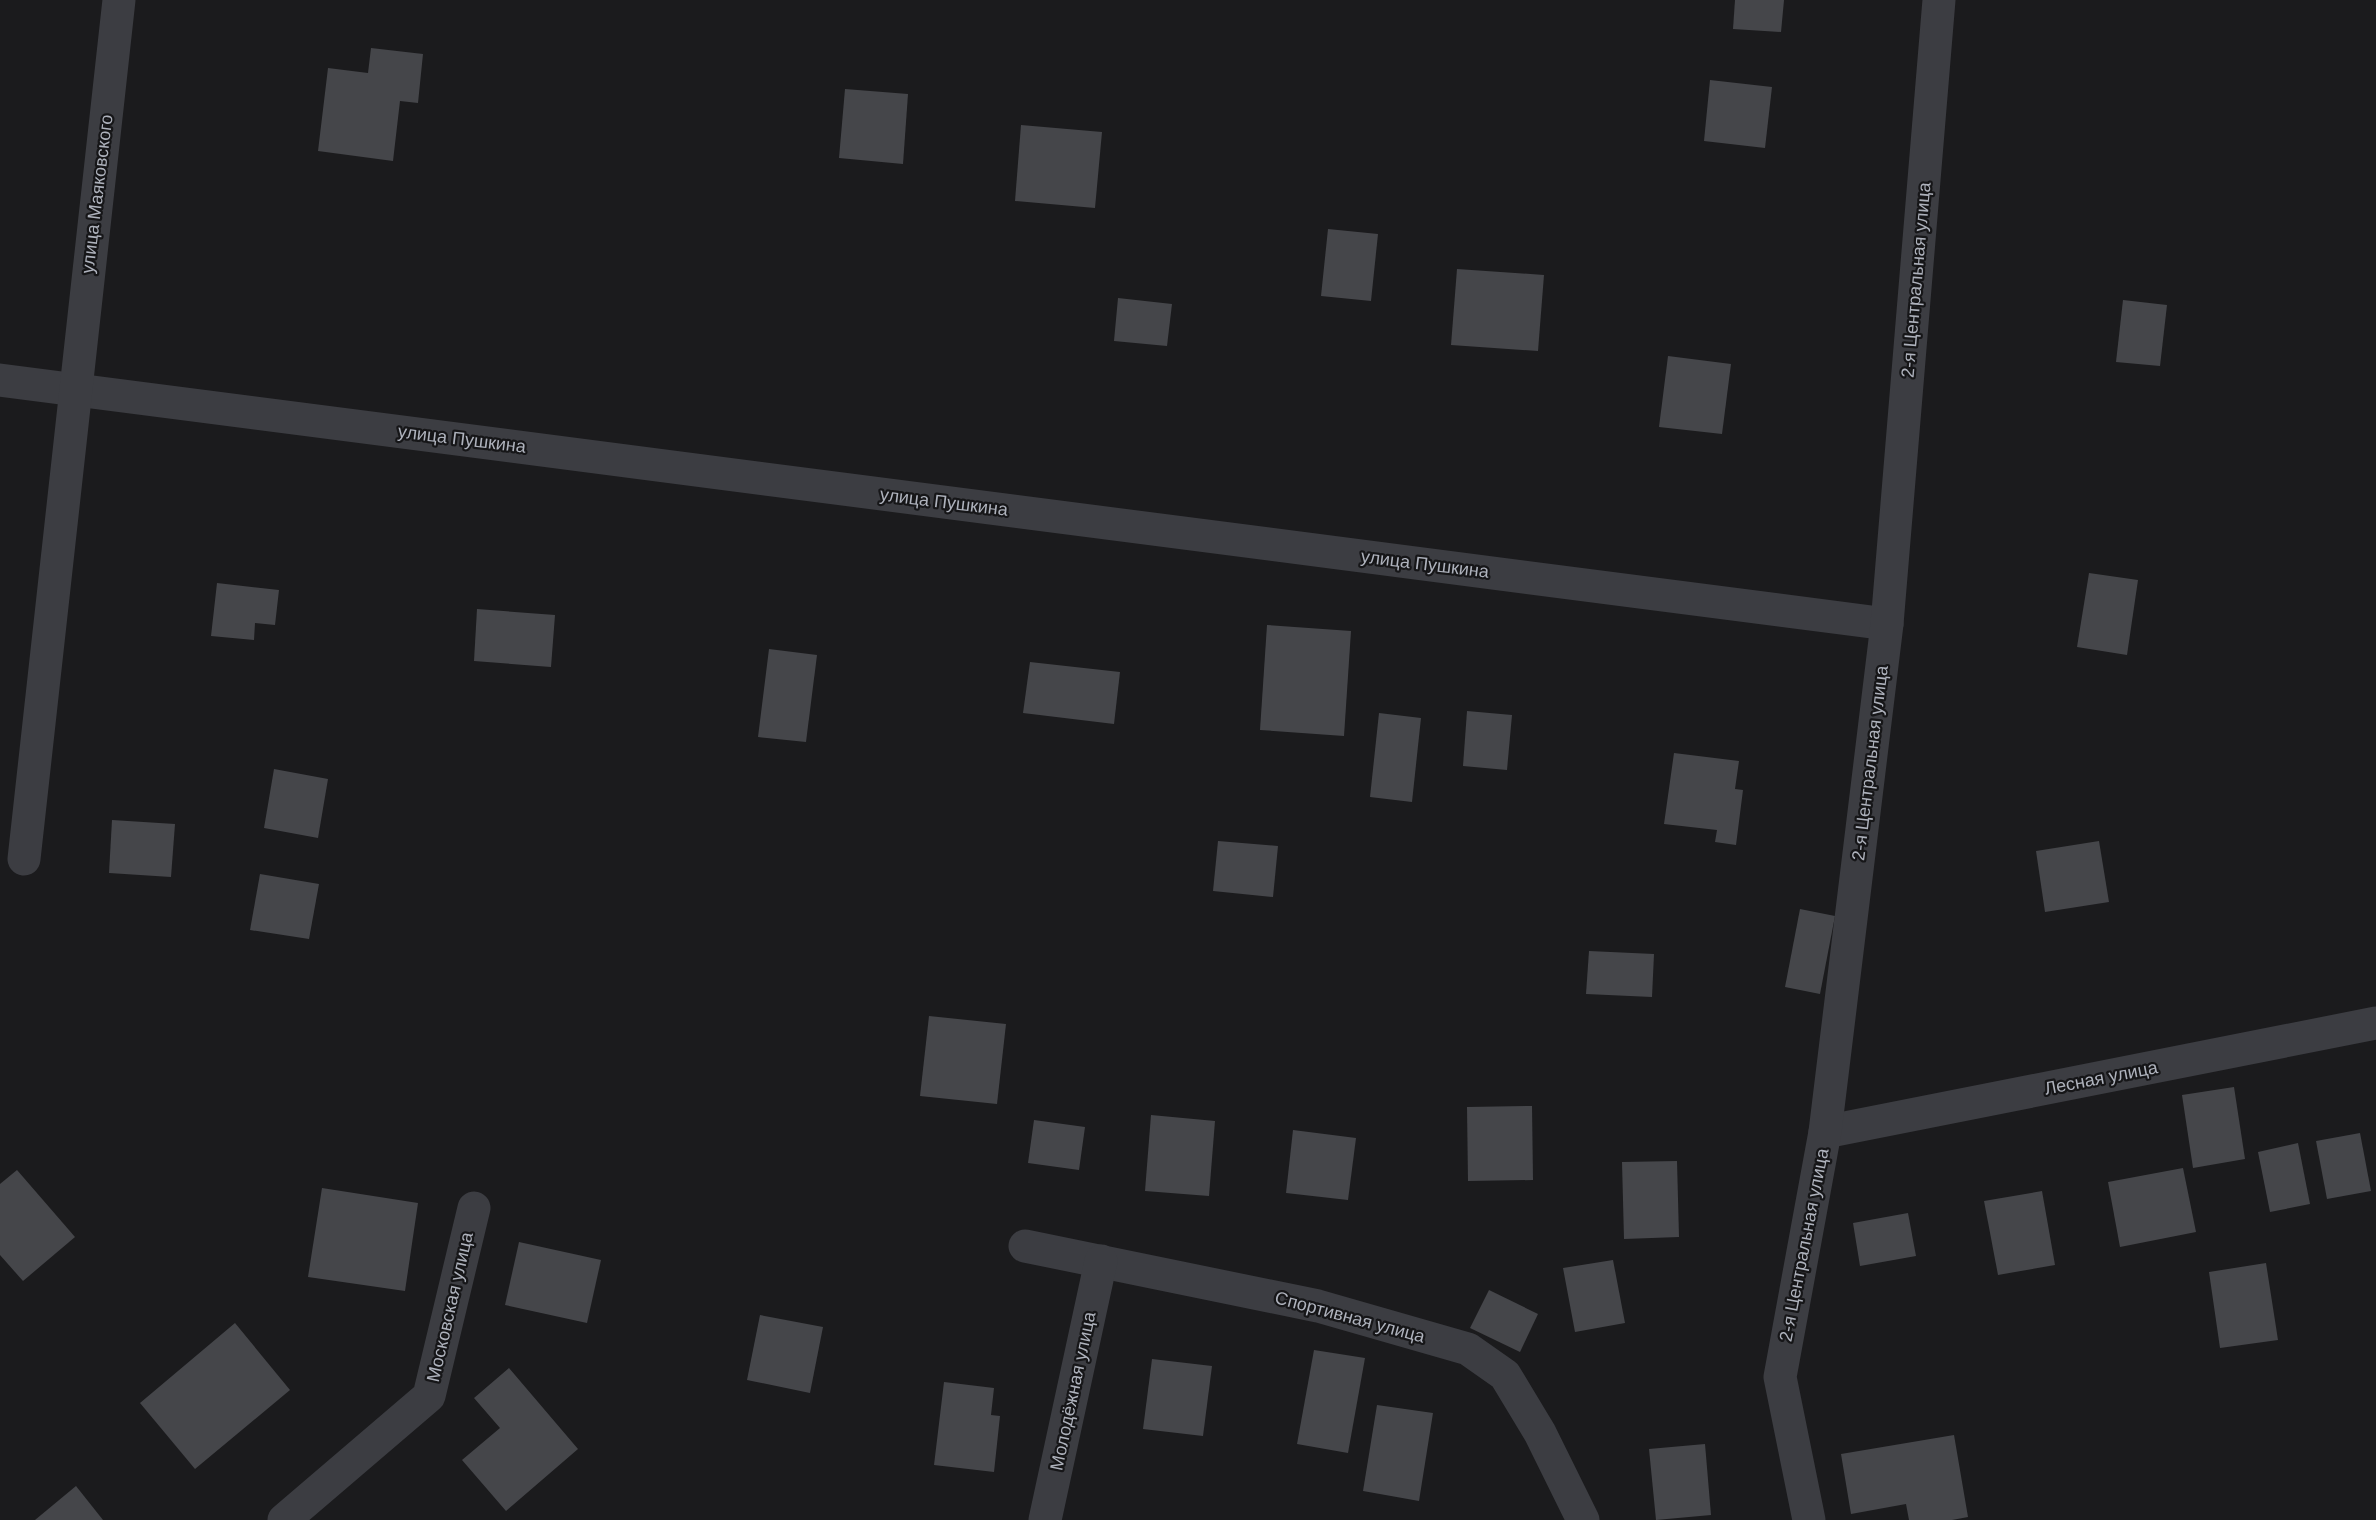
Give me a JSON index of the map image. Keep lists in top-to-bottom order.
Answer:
{
  "streets": {
    "street": [
      "улица Маяковского",
      "2-я Центральная улица",
      "улица Пушкина",
      "Лесная улица",
      "Московская улица",
      "Спортивная улица",
      "Молодёжная улица"
    ]
  },
  "crossings": [
    ["улица Маяковского", "улица Пушкина"],
    ["2-я Центральная улица", "улица Пушкина"],
    ["2-я Центральная улица", "Лесная улица"],
    ["Спортивная улица", "Молодёжная улица"]
  ]
}
